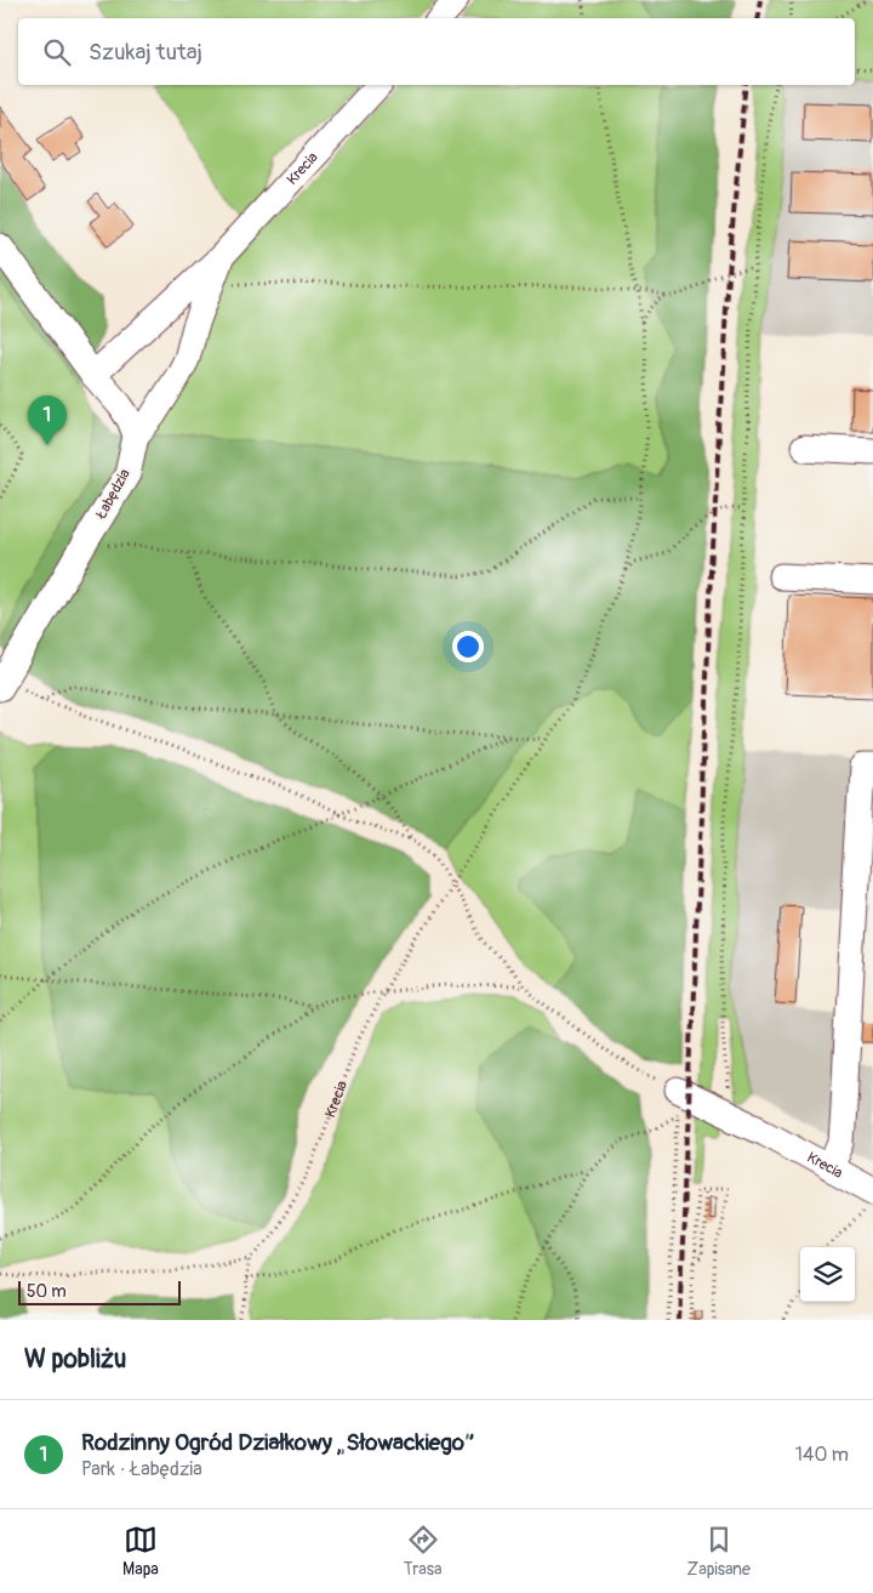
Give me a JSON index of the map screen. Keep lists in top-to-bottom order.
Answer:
{
  "streets": {
    "street": ["Krecia", "Łabędzia"]
  },
  "crossings": [
    ["Krecia", "Łabędzia"]
  ],
  "scale_bar": "50 m",
  "page": {
    "search": "Szukaj tutaj",
    "pins": "1",
    "scale": "50 m",
    "heading": "W pobliżu",
    "list": [
      {
        "mark": "1",
        "name": "Rodzinny Ogród Działkowy „Słowackiego”",
        "note": "Park · Łabędzia",
        "value": "140 m"
      }
    ],
    "nav": ["Mapa", "Trasa", "Zapisane"]
  }
}
